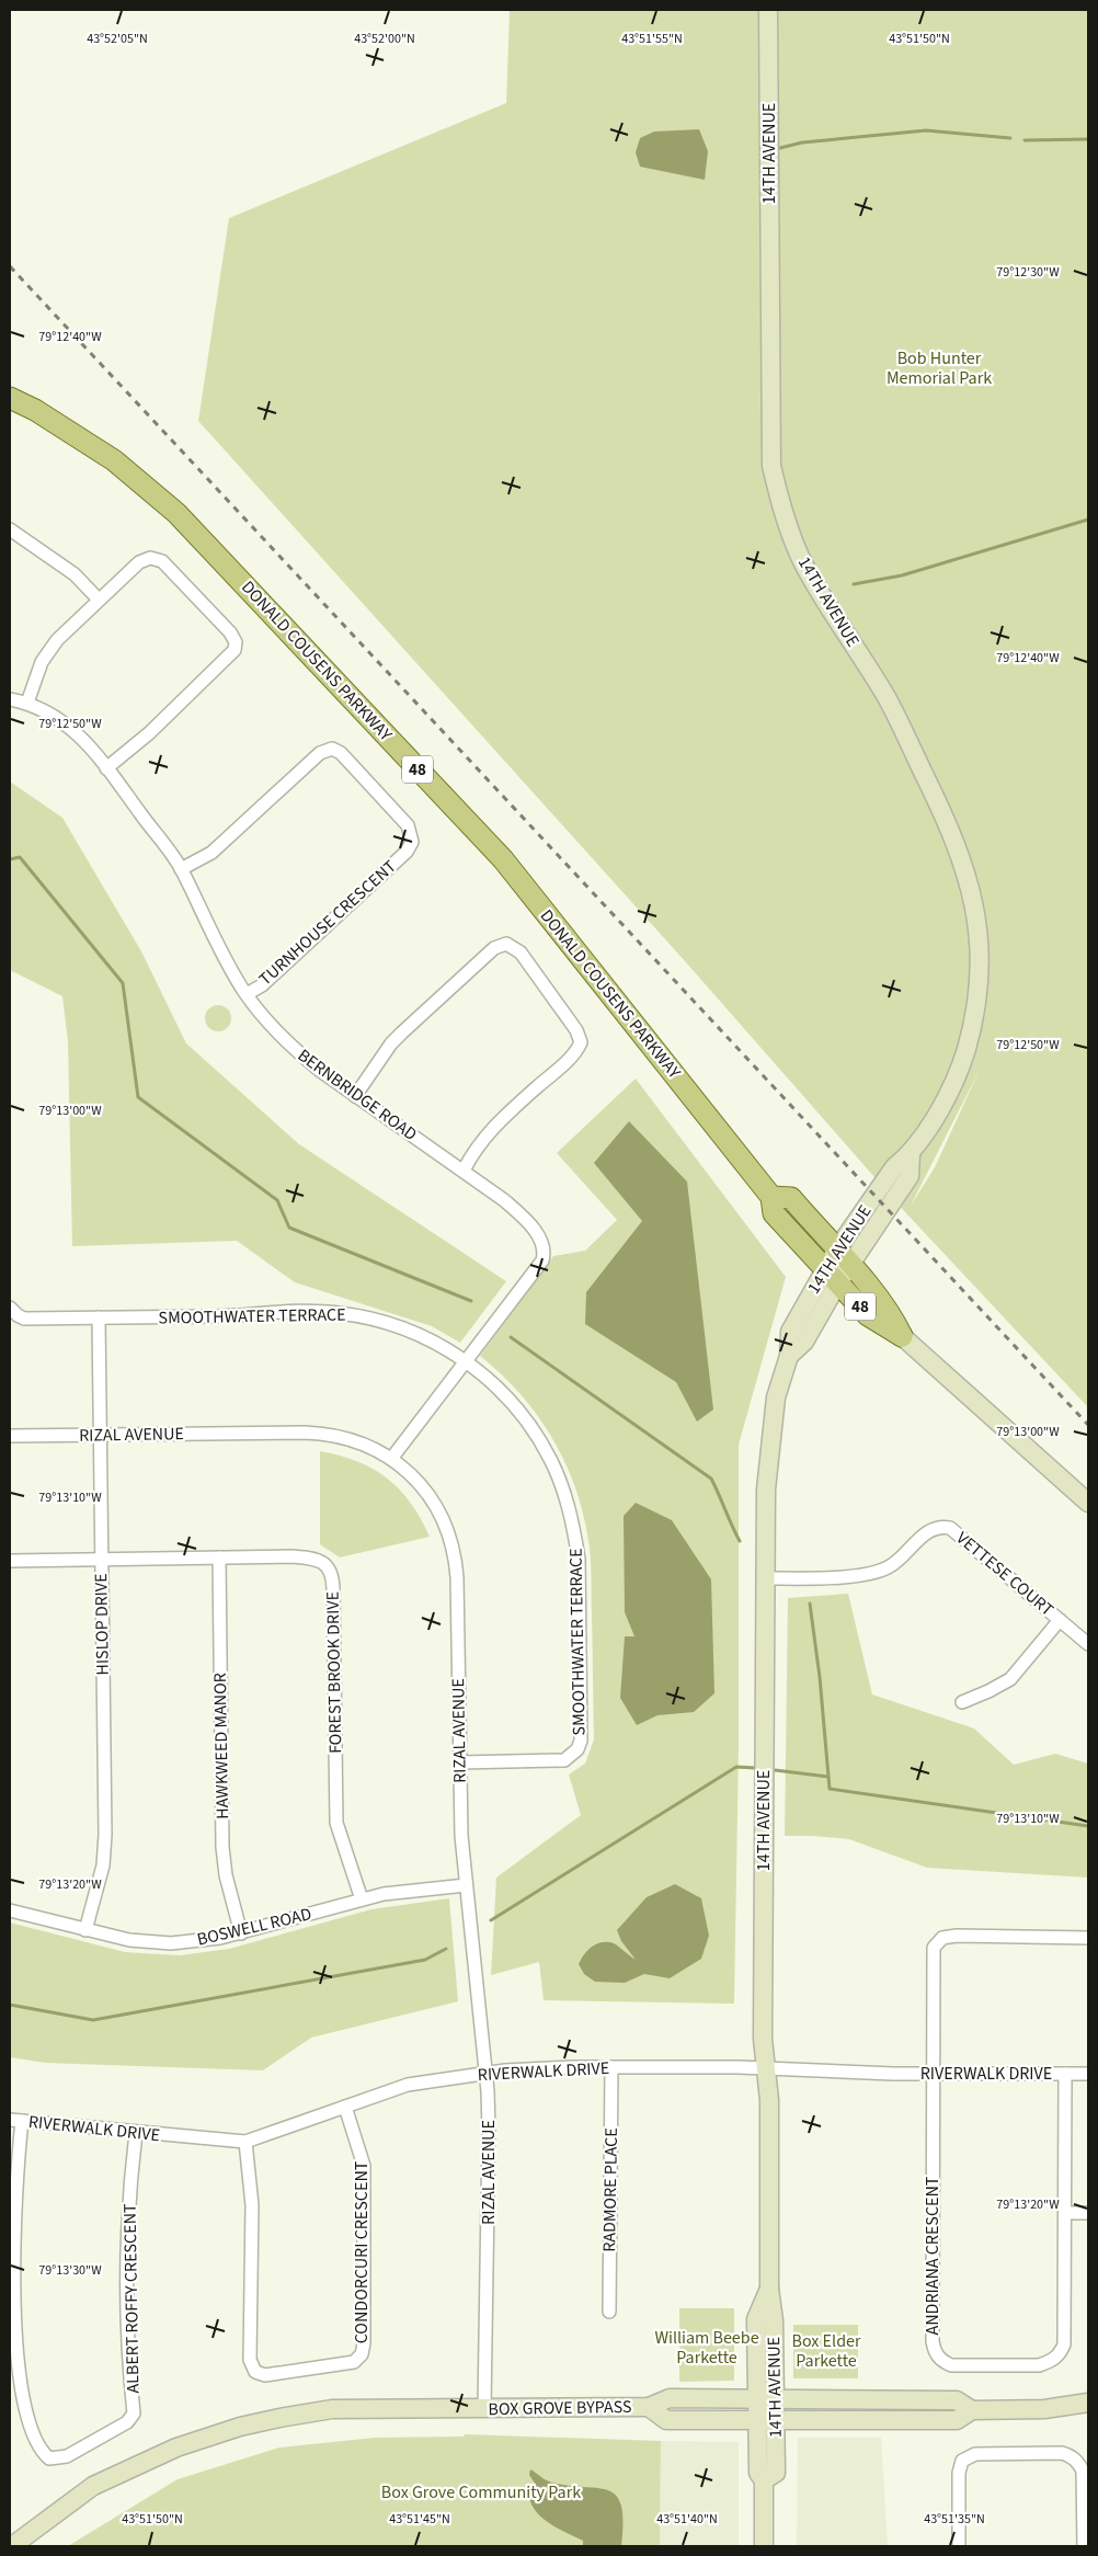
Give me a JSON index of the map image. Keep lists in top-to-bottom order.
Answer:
{
  "streets": {
    "main road": [
      "14TH AVENUE",
      "DONALD COUSENS PARKWAY",
      "48",
      "BOX GROVE BYPASS"
    ],
    "street": [
      "TURNHOUSE CRESCENT",
      "BERNBRIDGE ROAD",
      "SMOOTHWATER TERRACE",
      "RIZAL AVENUE",
      "VETTESE COURT",
      "HISLOP DRIVE",
      "FOREST BROOK DRIVE",
      "HAWKWEED MANOR",
      "BOSWELL ROAD",
      "RIVERWALK DRIVE",
      "RADMORE PLACE",
      "CONDORCURI CRESCENT",
      "ANDRIANA CRESCENT",
      "ALBERT ROFFY CRESCENT"
    ]
  },
  "crossings": [
    ["14TH AVENUE", "DONALD COUSENS PARKWAY"],
    ["14TH AVENUE", "VETTESE COURT"],
    ["14TH AVENUE", "RIVERWALK DRIVE"],
    ["14TH AVENUE", "BOX GROVE BYPASS"],
    ["TURNHOUSE CRESCENT", "BERNBRIDGE ROAD"],
    ["BERNBRIDGE ROAD", "SMOOTHWATER TERRACE"],
    ["BERNBRIDGE ROAD", "RIZAL AVENUE"],
    ["SMOOTHWATER TERRACE", "RIZAL AVENUE"],
    ["SMOOTHWATER TERRACE", "HISLOP DRIVE"],
    ["RIZAL AVENUE", "HISLOP DRIVE"],
    ["RIZAL AVENUE", "BOSWELL ROAD"],
    ["RIZAL AVENUE", "RIVERWALK DRIVE"],
    ["RIZAL AVENUE", "BOX GROVE BYPASS"],
    ["HISLOP DRIVE", "FOREST BROOK DRIVE"],
    ["HISLOP DRIVE", "BOSWELL ROAD"],
    ["FOREST BROOK DRIVE", "HAWKWEED MANOR"],
    ["FOREST BROOK DRIVE", "BOSWELL ROAD"],
    ["HAWKWEED MANOR", "BOSWELL ROAD"],
    ["RIVERWALK DRIVE", "RADMORE PLACE"],
    ["RIVERWALK DRIVE", "CONDORCURI CRESCENT"],
    ["RIVERWALK DRIVE", "ANDRIANA CRESCENT"],
    ["RIVERWALK DRIVE", "ALBERT ROFFY CRESCENT"]
  ],
  "parks": [
    "Bob Hunter Memorial Park",
    "William Beebe Parkette",
    "Box Elder Parkette",
    "Box Grove Community Park"
  ],
  "coordinates": [
    "43°52'05\"N",
    "43°52'00\"N",
    "43°51'55\"N",
    "43°51'50\"N",
    "79°12'30\"W",
    "79°12'40\"W",
    "79°12'50\"W",
    "79°13'00\"W",
    "79°13'10\"W",
    "79°13'20\"W",
    "79°13'30\"W",
    "43°51'45\"N",
    "43°51'40\"N",
    "43°51'35\"N"
  ]
}
